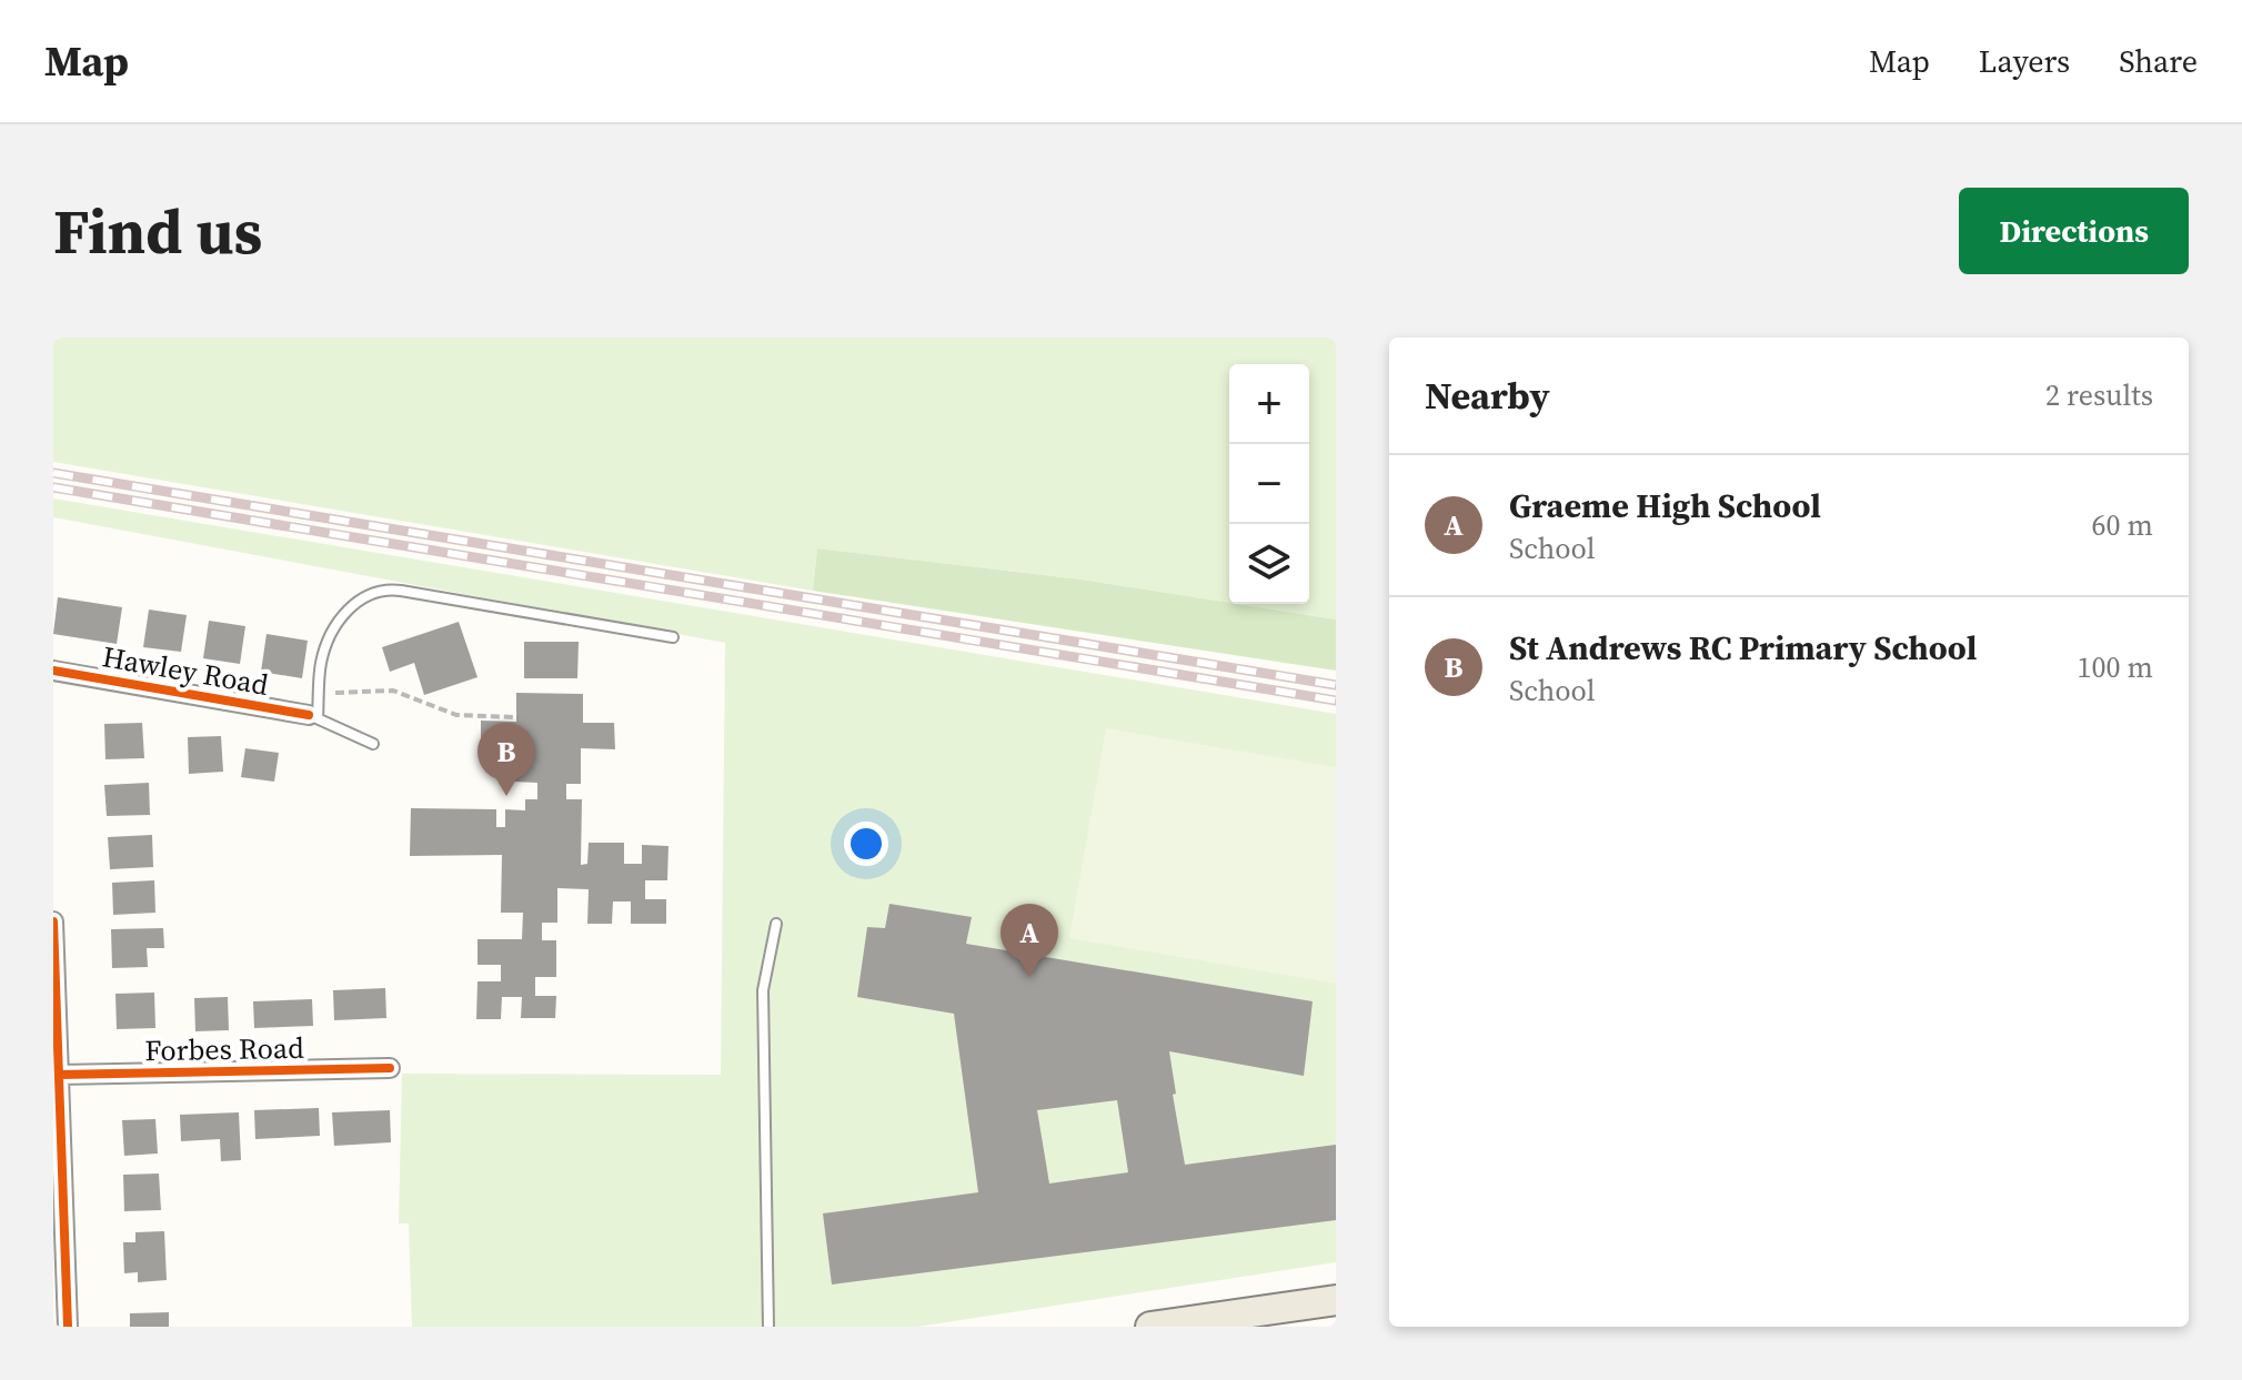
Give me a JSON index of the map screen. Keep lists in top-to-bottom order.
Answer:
{
  "streets": {
    "street": ["Hawley Road", "Forbes Road"]
  },
  "page": {
    "header": "Map",
    "nav": ["Map", "Layers", "Share"],
    "buttons": "Directions",
    "title": "Find us",
    "heading": ["Nearby", "2 results"],
    "map_buttons": ["+", "−"],
    "list": [
      {
        "mark": "A",
        "name": "Graeme High School",
        "note": "School",
        "value": "60 m"
      },
      {
        "mark": "B",
        "name": "St Andrews RC Primary School",
        "note": "School",
        "value": "100 m"
      }
    ],
    "pins": ["B", "A"]
  }
}
